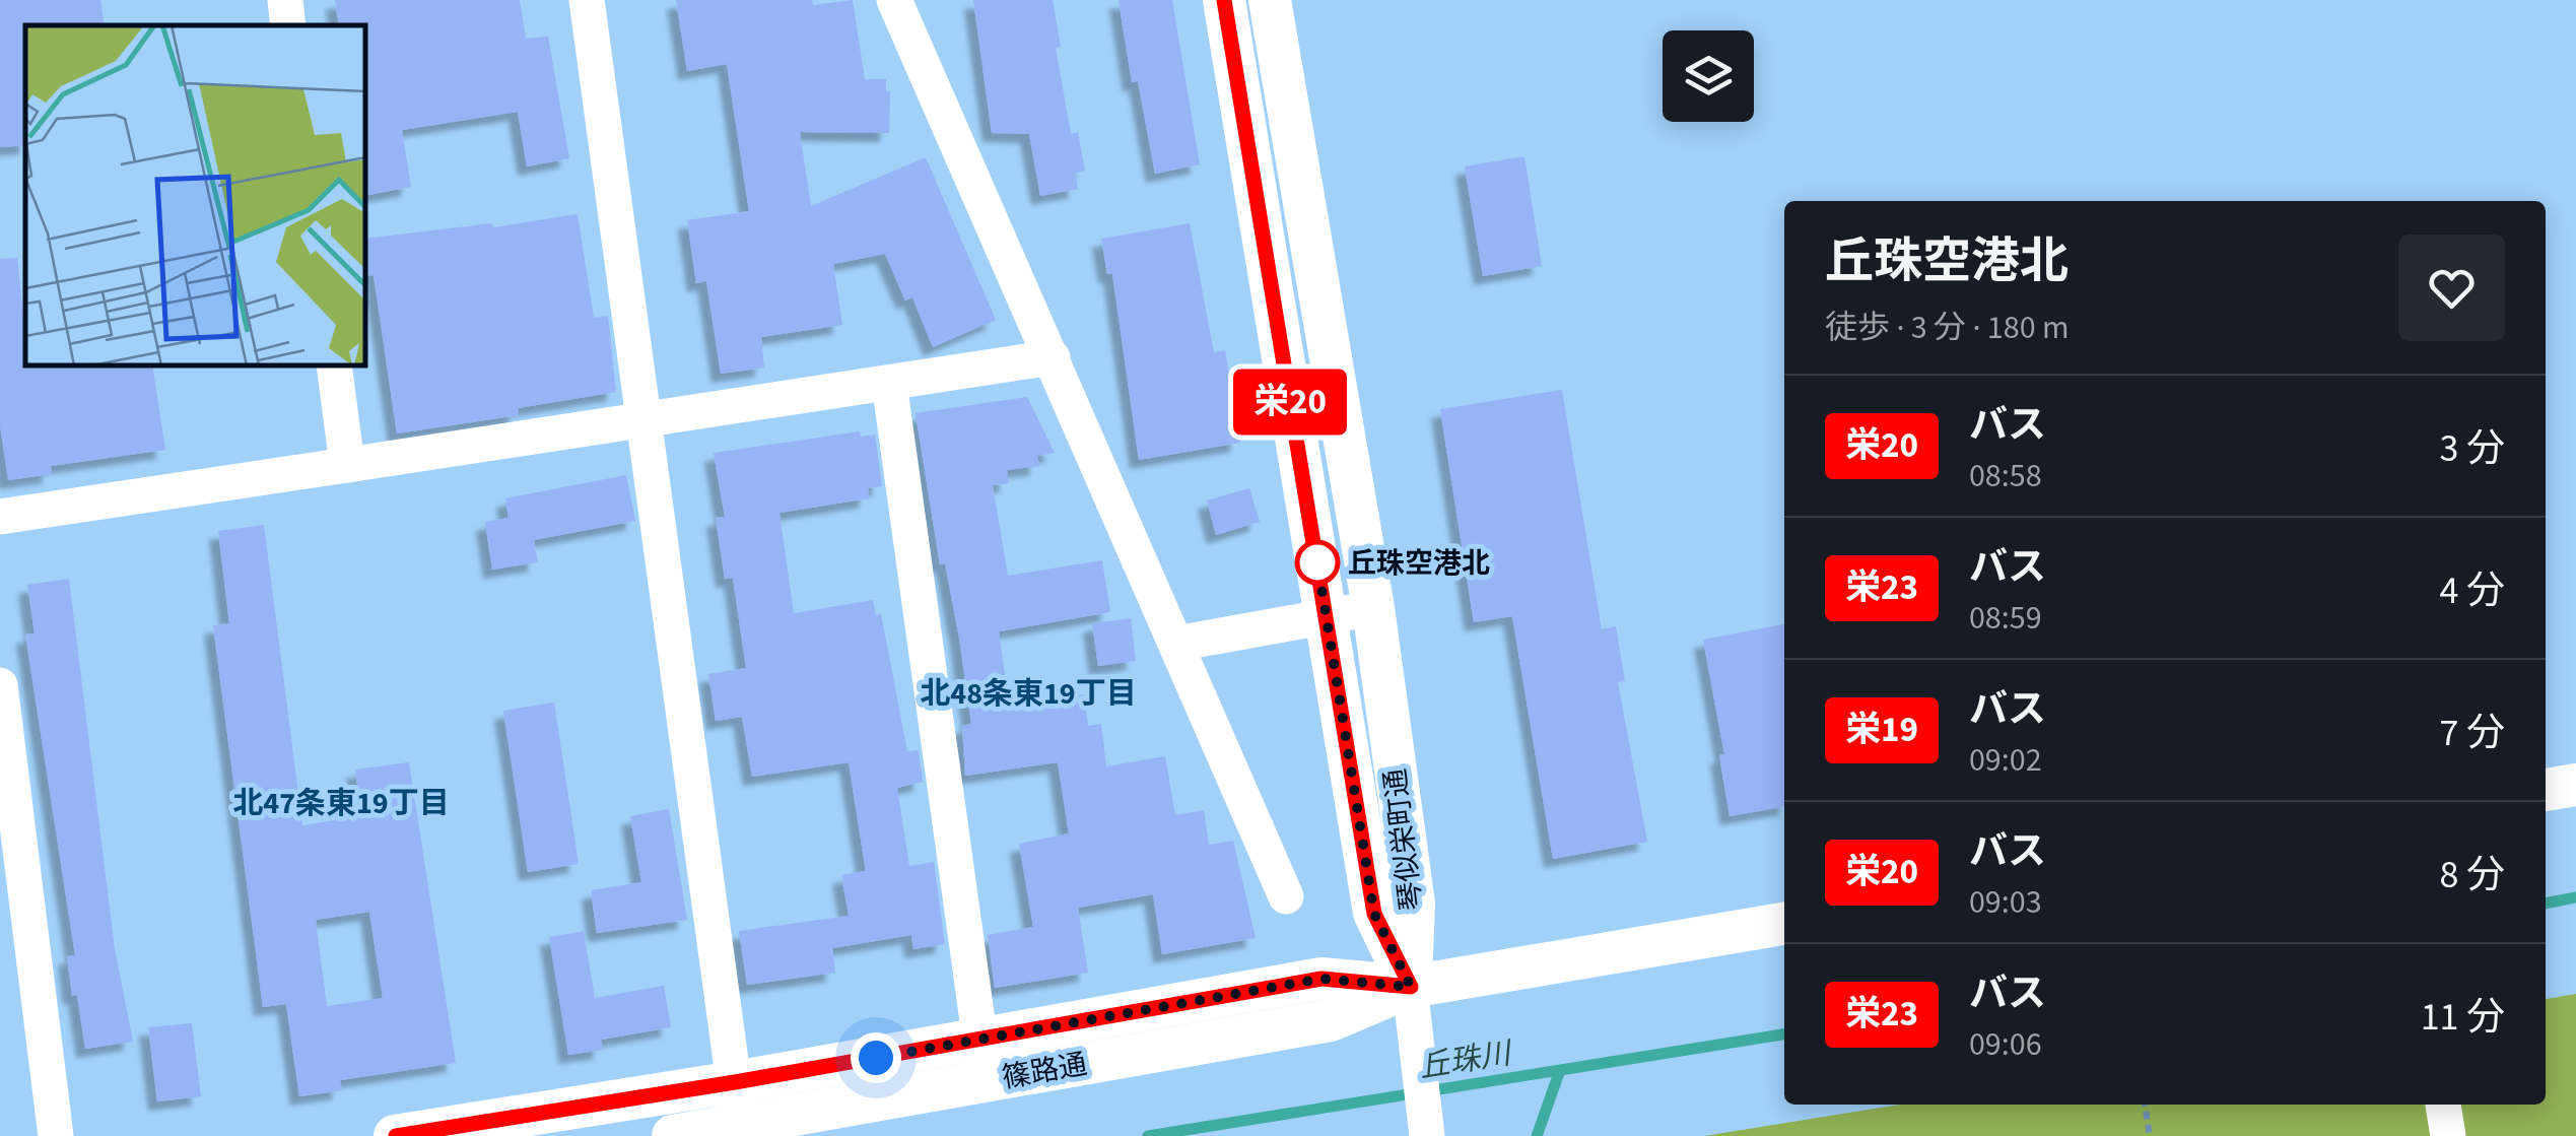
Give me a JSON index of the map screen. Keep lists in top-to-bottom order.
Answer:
{
  "streets": {
    "street": ["琴似栄町通", "篠路通"]
  },
  "crossings": [
    ["琴似栄町通", "篠路通"]
  ],
  "districts": ["北48条東19丁目", "北47条東19丁目"],
  "water": ["丘珠川"],
  "places": ["丘珠空港北"],
  "lines": ["bus line 栄20"],
  "page": {
    "on_map": "栄20",
    "heading": ["丘珠空港北", "徒歩 · 3 分 · 180 m"],
    "list": [
      {
        "mark": "栄20",
        "name": "バス",
        "note": "08:58",
        "value": "3 分"
      },
      {
        "mark": "栄23",
        "name": "バス",
        "note": "08:59",
        "value": "4 分"
      },
      {
        "mark": "栄19",
        "name": "バス",
        "note": "09:02",
        "value": "7 分"
      },
      {
        "mark": "栄20",
        "name": "バス",
        "note": "09:03",
        "value": "8 分"
      },
      {
        "mark": "栄23",
        "name": "バス",
        "note": "09:06",
        "value": "11 分"
      }
    ]
  }
}
